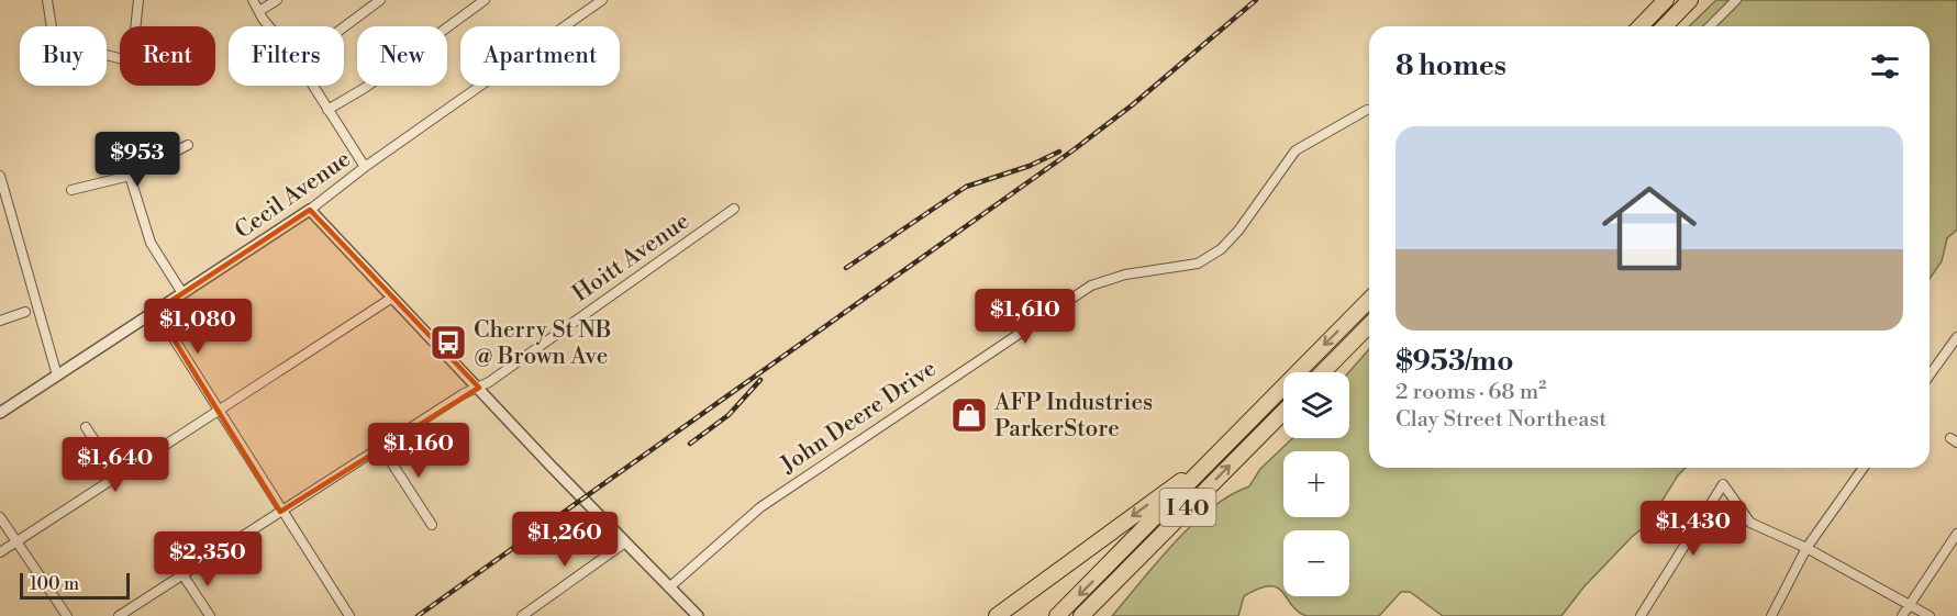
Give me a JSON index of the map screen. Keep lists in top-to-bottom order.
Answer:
{
  "streets": {
    "highway": ["I 40"],
    "street": ["Cecil Avenue", "Hoitt Avenue", "John Deere Drive"]
  },
  "places": {
    "bus stop": ["Cherry St NB @ Brown Ave"],
    "shop": ["AFP Industries ParkerStore"]
  },
  "scale_bar": "100 m",
  "page": {
    "chip": [
      "Buy",
      "Rent",
      "Filters",
      "New",
      "Apartment"
    ],
    "heading": "8 homes",
    "list": [
      {
        "name": "$953/mo",
        "note": "2 rooms · 68 m² · Clay Street Northeast"
      }
    ],
    "price": [
      "$953",
      "$1,610",
      "$1,080",
      "$1,160",
      "$1,640",
      "$1,430",
      "$1,260",
      "$2,350"
    ],
    "map_buttons": ["+", "−"],
    "scale": "100 m"
  }
}
